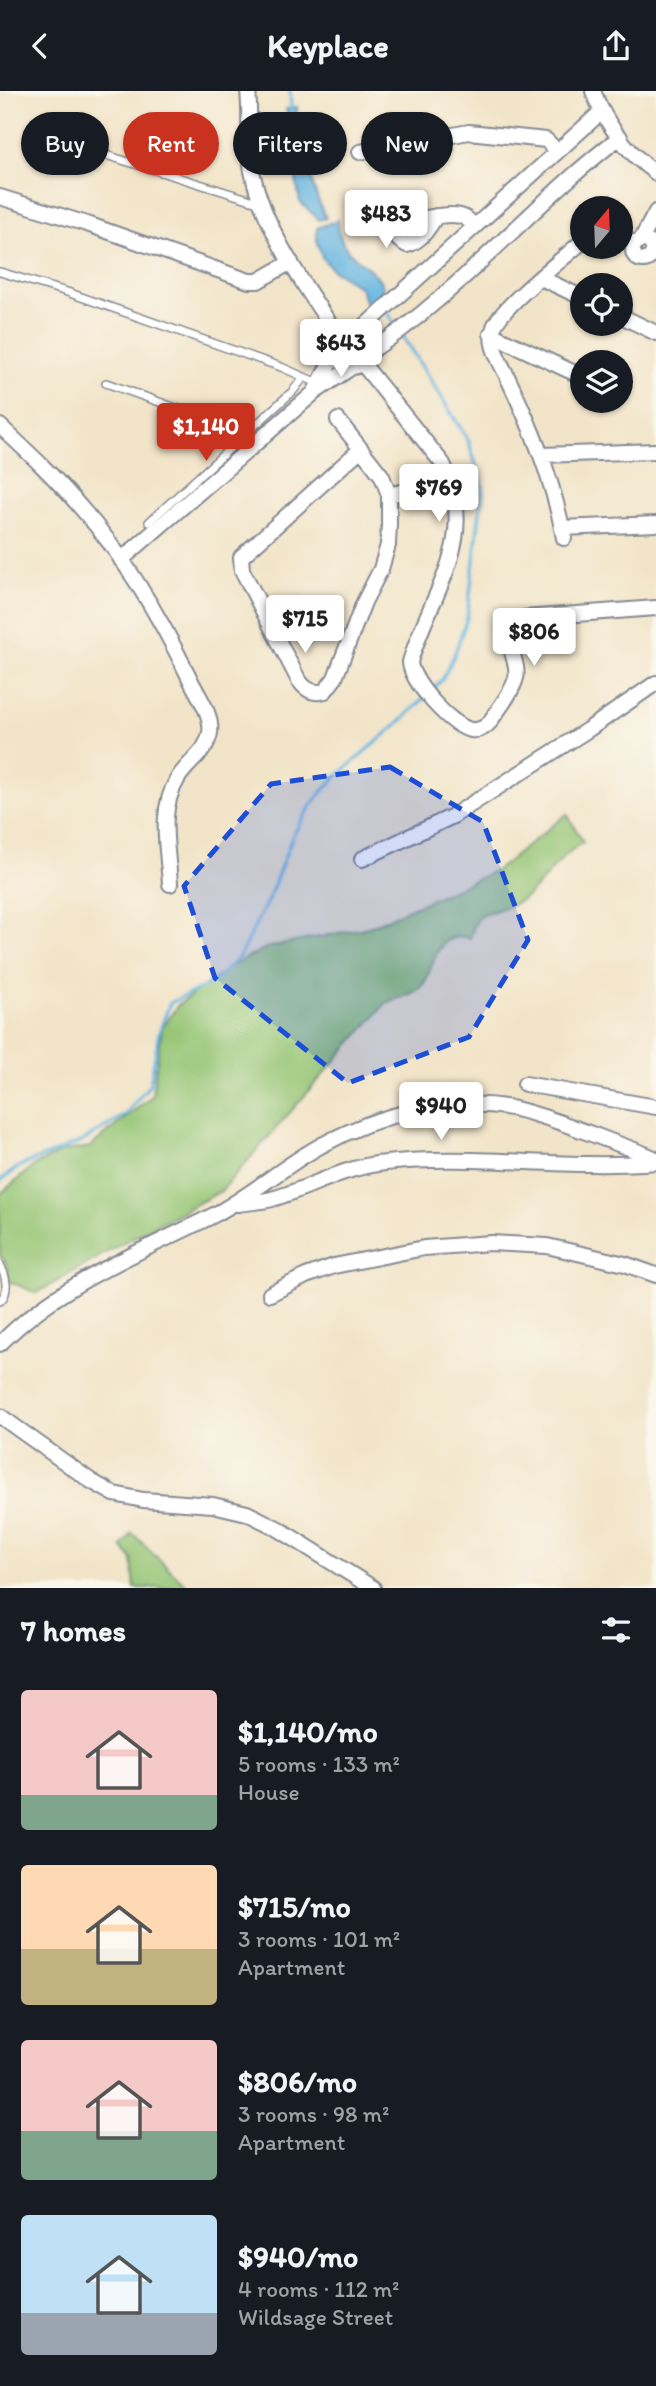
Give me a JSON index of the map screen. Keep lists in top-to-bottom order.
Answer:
{
  "north": "top",
  "page": {
    "header": "Keyplace",
    "chip": [
      "Buy",
      "Rent",
      "Filters",
      "New"
    ],
    "price": [
      "$483",
      "$643",
      "$1,140",
      "$769",
      "$715",
      "$806",
      "$940"
    ],
    "heading": "7 homes",
    "list": [
      {
        "name": "$1,140/mo",
        "note": "5 rooms · 133 m² · House"
      },
      {
        "name": "$715/mo",
        "note": "3 rooms · 101 m² · Apartment"
      },
      {
        "name": "$806/mo",
        "note": "3 rooms · 98 m² · Apartment"
      },
      {
        "name": "$940/mo",
        "note": "4 rooms · 112 m² · Wildsage Street"
      }
    ]
  }
}
